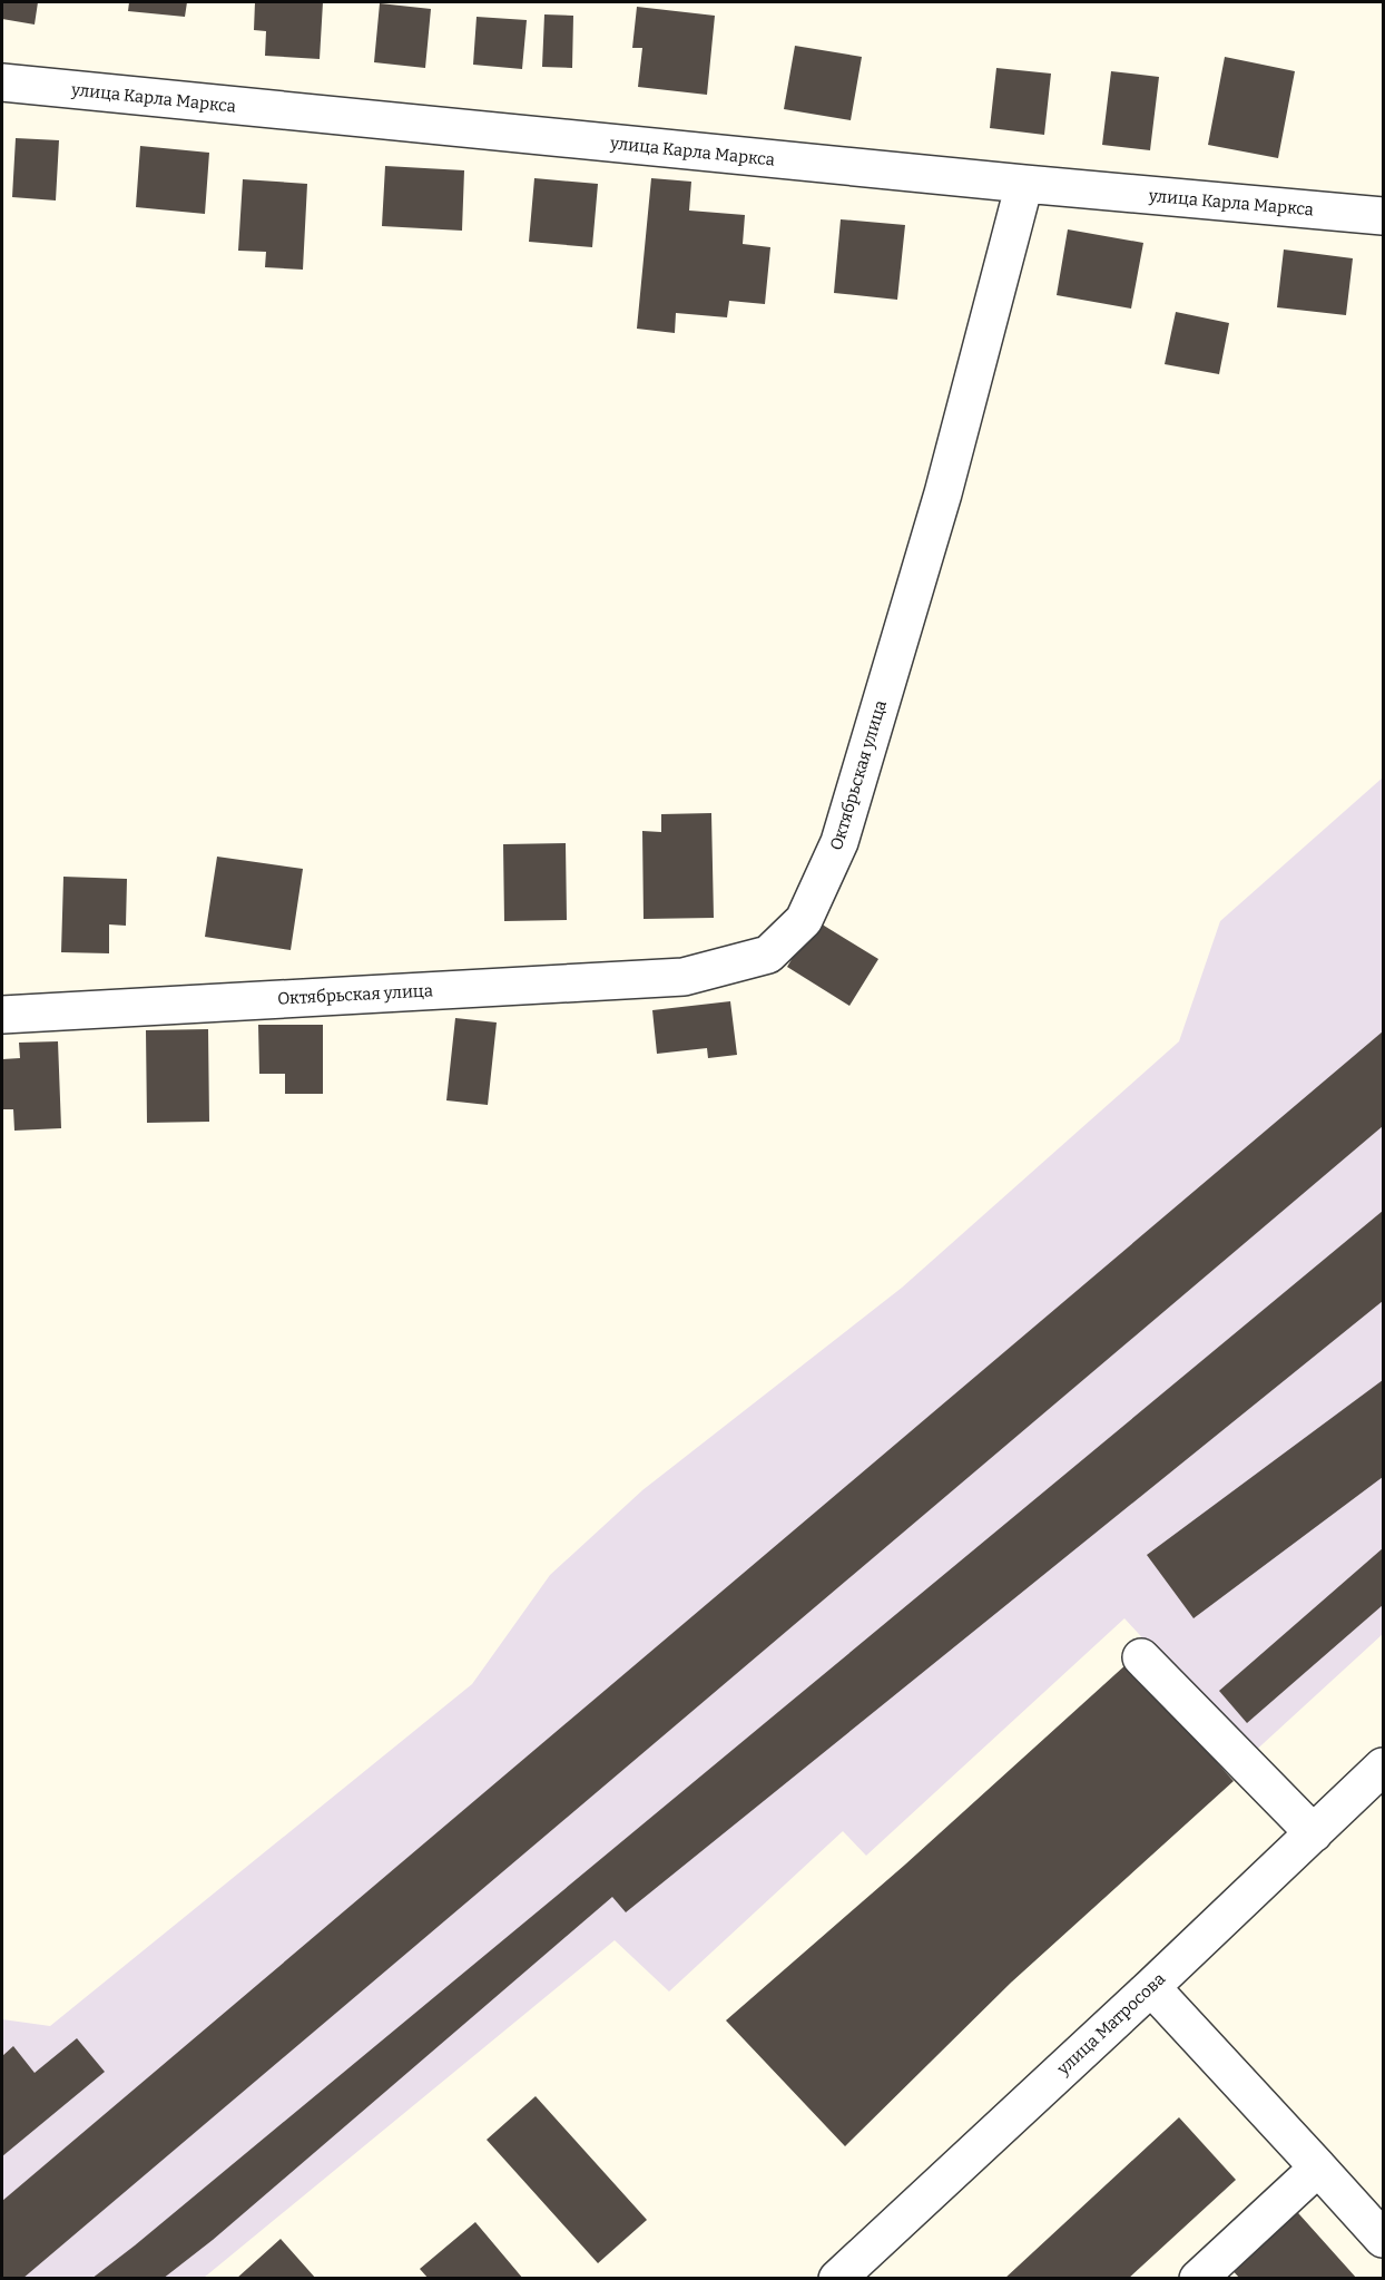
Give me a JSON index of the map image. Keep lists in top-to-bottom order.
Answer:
{
  "streets": {
    "street": ["улица Карла Маркса", "Октябрьская улица", "улица Матросова"]
  },
  "crossings": [
    ["улица Карла Маркса", "Октябрьская улица"]
  ]
}
